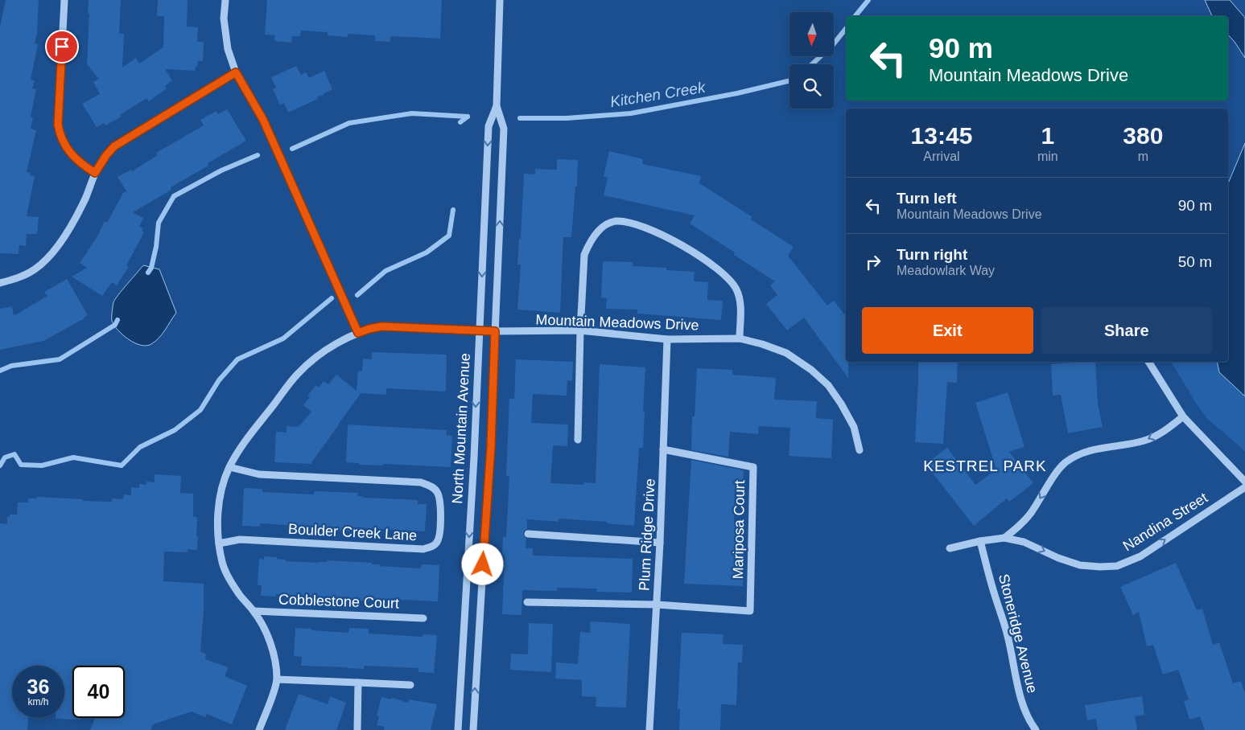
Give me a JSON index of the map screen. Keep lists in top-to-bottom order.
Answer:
{
  "streets": {
    "street": [
      "Mountain Meadows Drive",
      "North Mountain Avenue",
      "Nandina Street",
      "Mariposa Court",
      "Boulder Creek Lane",
      "Plum Ridge Drive",
      "Cobblestone Court",
      "Stoneridge Avenue"
    ]
  },
  "crossings": [
    ["Mountain Meadows Drive", "North Mountain Avenue"],
    ["Mountain Meadows Drive", "Boulder Creek Lane"],
    ["Mountain Meadows Drive", "Plum Ridge Drive"],
    ["Mountain Meadows Drive", "Cobblestone Court"],
    ["Nandina Street", "Stoneridge Avenue"],
    ["Mariposa Court", "Plum Ridge Drive"]
  ],
  "one_way": ["Nandina Street"],
  "districts": ["KESTREL PARK"],
  "water": ["Kitchen Creek"],
  "north": "bottom",
  "page": {
    "turn": ["90 m", "Mountain Meadows Drive"],
    "eta": [
      "13:45",
      "Arrival",
      "1",
      "min",
      "380",
      "m"
    ],
    "list": [
      {
        "name": "Turn left",
        "note": "Mountain Meadows Drive",
        "value": "90 m"
      },
      {
        "name": "Turn right",
        "note": "Meadowlark Way",
        "value": "50 m"
      }
    ],
    "buttons": ["Exit", "Share"],
    "speed": "36 km/h",
    "limit": "40"
  }
}
